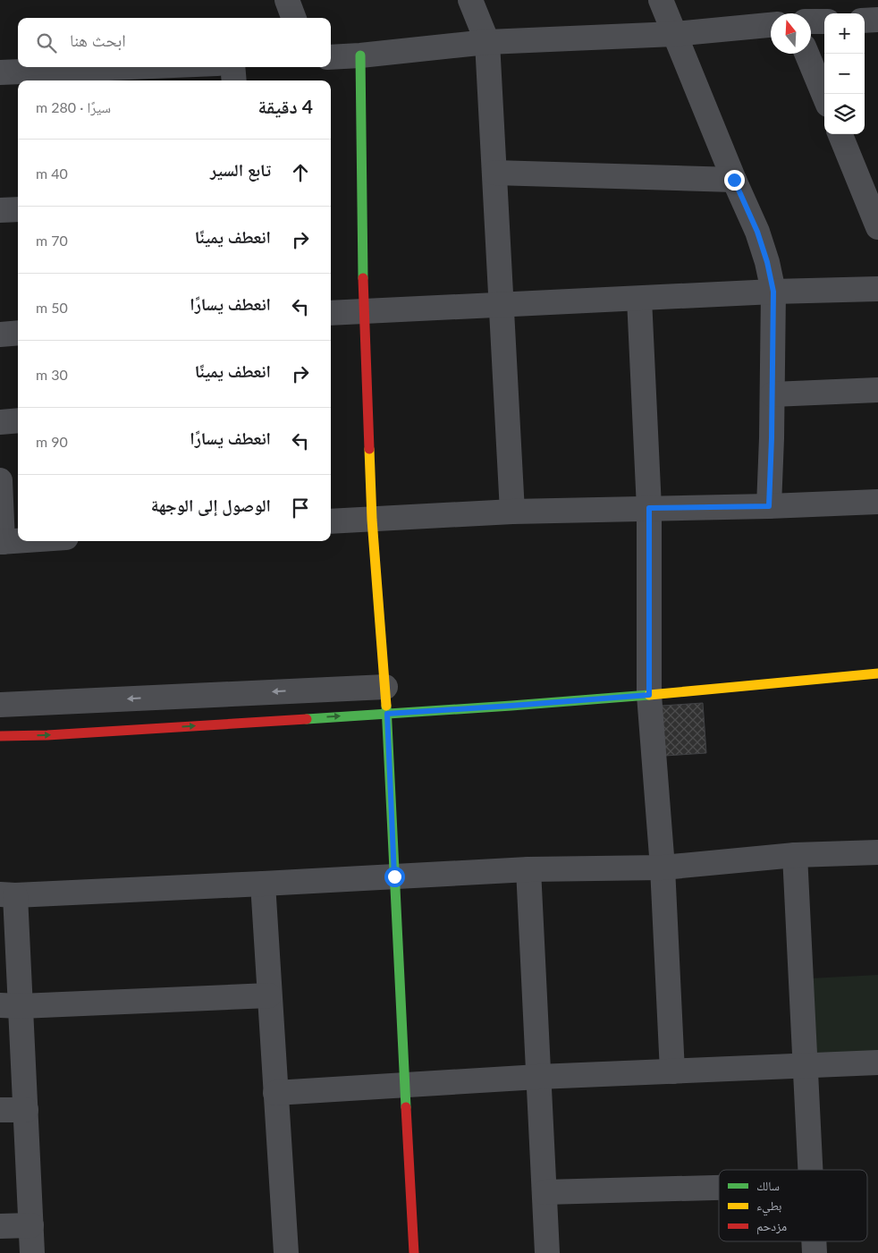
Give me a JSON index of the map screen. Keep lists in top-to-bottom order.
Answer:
{
  "legend": ["سالك", "بطيء", "مزدحم"],
  "north": "top",
  "page": {
    "map_buttons": ["+", "−"],
    "search": "ابحث هنا",
    "heading": ["4 دقيقة", "سيرًا · 280 m"],
    "list": [
      ["تابع السير", "40 m"],
      ["انعطف يمينًا", "70 m"],
      ["انعطف يسارًا", "50 m"],
      ["انعطف يمينًا", "30 m"],
      ["انعطف يسارًا", "90 m"],
      "الوصول إلى الوجهة"
    ]
  }
}
